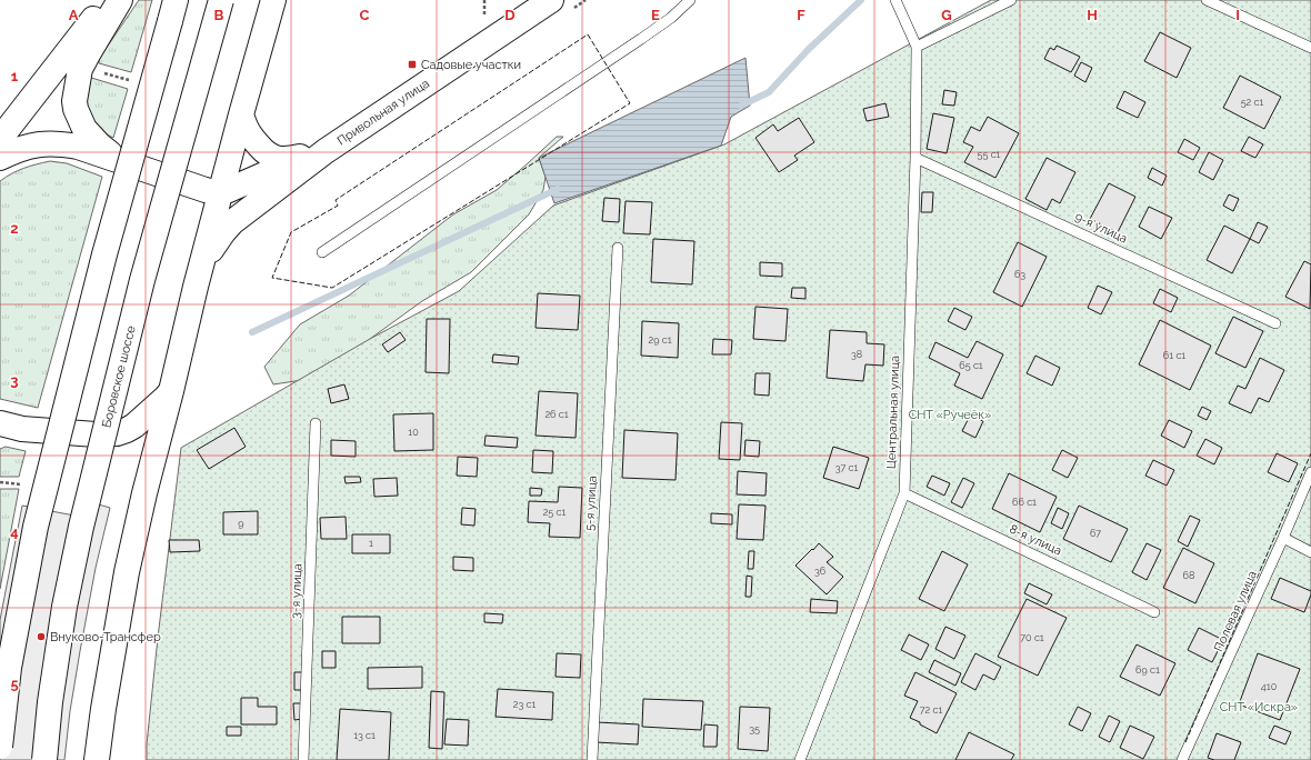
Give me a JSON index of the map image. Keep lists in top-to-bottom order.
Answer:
{
  "streets": {
    "main road": ["Привольная улица", "Боровское шоссе"],
    "lane": [
      "9-я улица",
      "Центральная улица",
      "5-я улица",
      "8-я улица",
      "3-я улица",
      "Полевая улица"
    ]
  },
  "crossings": [
    ["9-я улица", "Центральная улица"],
    ["Центральная улица", "8-я улица"]
  ],
  "parks": ["СНТ «Ручеёк»", "СНТ «Искра»"],
  "places": {
    "transit": ["Садовые участки"],
    "other": ["Внуково-Трансфер"]
  },
  "house_numbers": [
    "52 с1",
    "55 с1",
    "63",
    "29 с1",
    "38",
    "61 с1",
    "65 с1",
    "26 с1",
    "10",
    "37 с1",
    "66 с1",
    "25 с1",
    "9",
    "67",
    "1",
    "36",
    "68",
    "70 с1",
    "69 с1",
    "410",
    "23 с1",
    "72 с1",
    "35",
    "13 с1"
  ],
  "grid": {
    "columns": [
      "A",
      "B",
      "C",
      "D",
      "E",
      "F",
      "G",
      "H",
      "I"
    ],
    "rows": [
      "1",
      "2",
      "3",
      "4",
      "5"
    ]
  }
}
